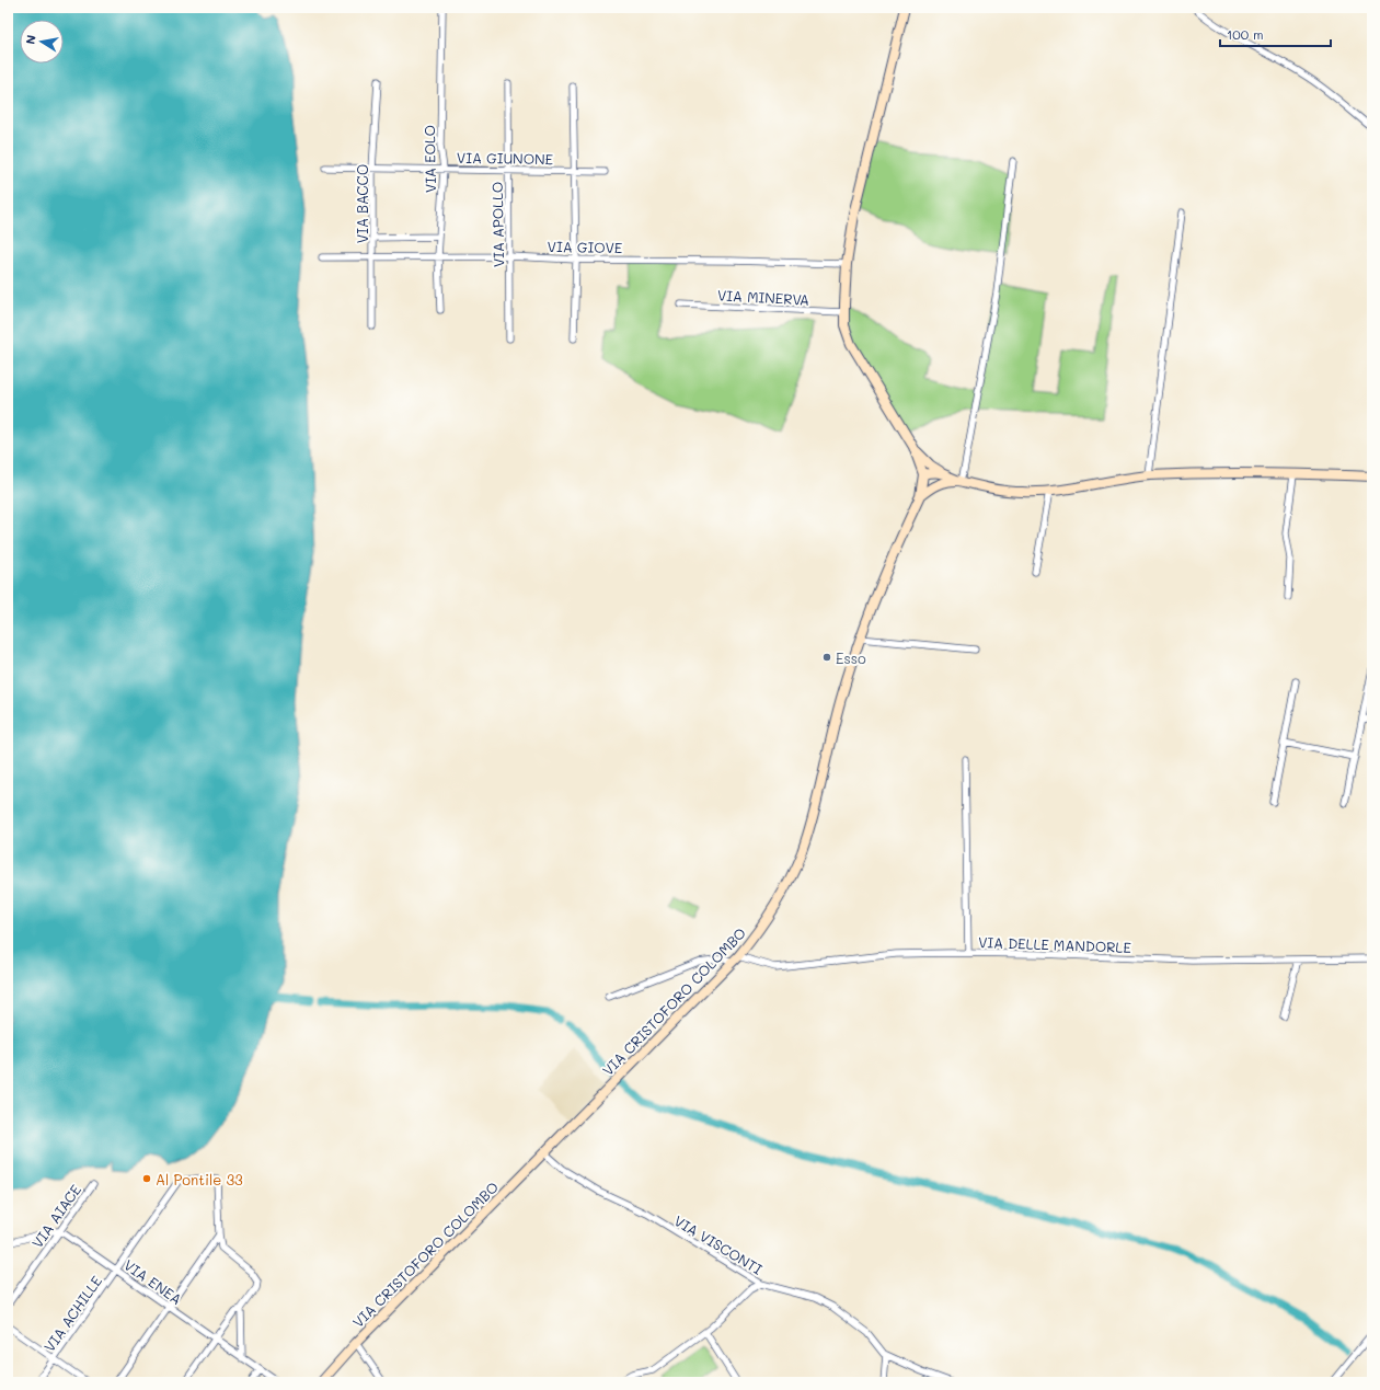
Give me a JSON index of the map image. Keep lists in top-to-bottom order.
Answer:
{
  "streets": {
    "main road": ["VIA CRISTOFORO COLOMBO"],
    "street": [
      "VIA GIUNONE",
      "VIA EOLO",
      "VIA BACCO",
      "VIA APOLLO",
      "VIA GIOVE",
      "VIA MINERVA",
      "VIA DELLE MANDORLE",
      "VIA AIACE",
      "VIA VISCONTI",
      "VIA ENEA",
      "VIA ACHILLE"
    ]
  },
  "crossings": [
    ["VIA GIUNONE", "VIA EOLO"],
    ["VIA GIUNONE", "VIA BACCO"],
    ["VIA GIUNONE", "VIA APOLLO"],
    ["VIA EOLO", "VIA GIOVE"],
    ["VIA BACCO", "VIA GIOVE"],
    ["VIA APOLLO", "VIA GIOVE"],
    ["VIA DELLE MANDORLE", "VIA CRISTOFORO COLOMBO"],
    ["VIA CRISTOFORO COLOMBO", "VIA VISCONTI"],
    ["VIA AIACE", "VIA ENEA"],
    ["VIA ENEA", "VIA ACHILLE"]
  ],
  "places": ["Esso", "Al Pontile 33"],
  "scale_bar": "100 m",
  "north": "left"
}
